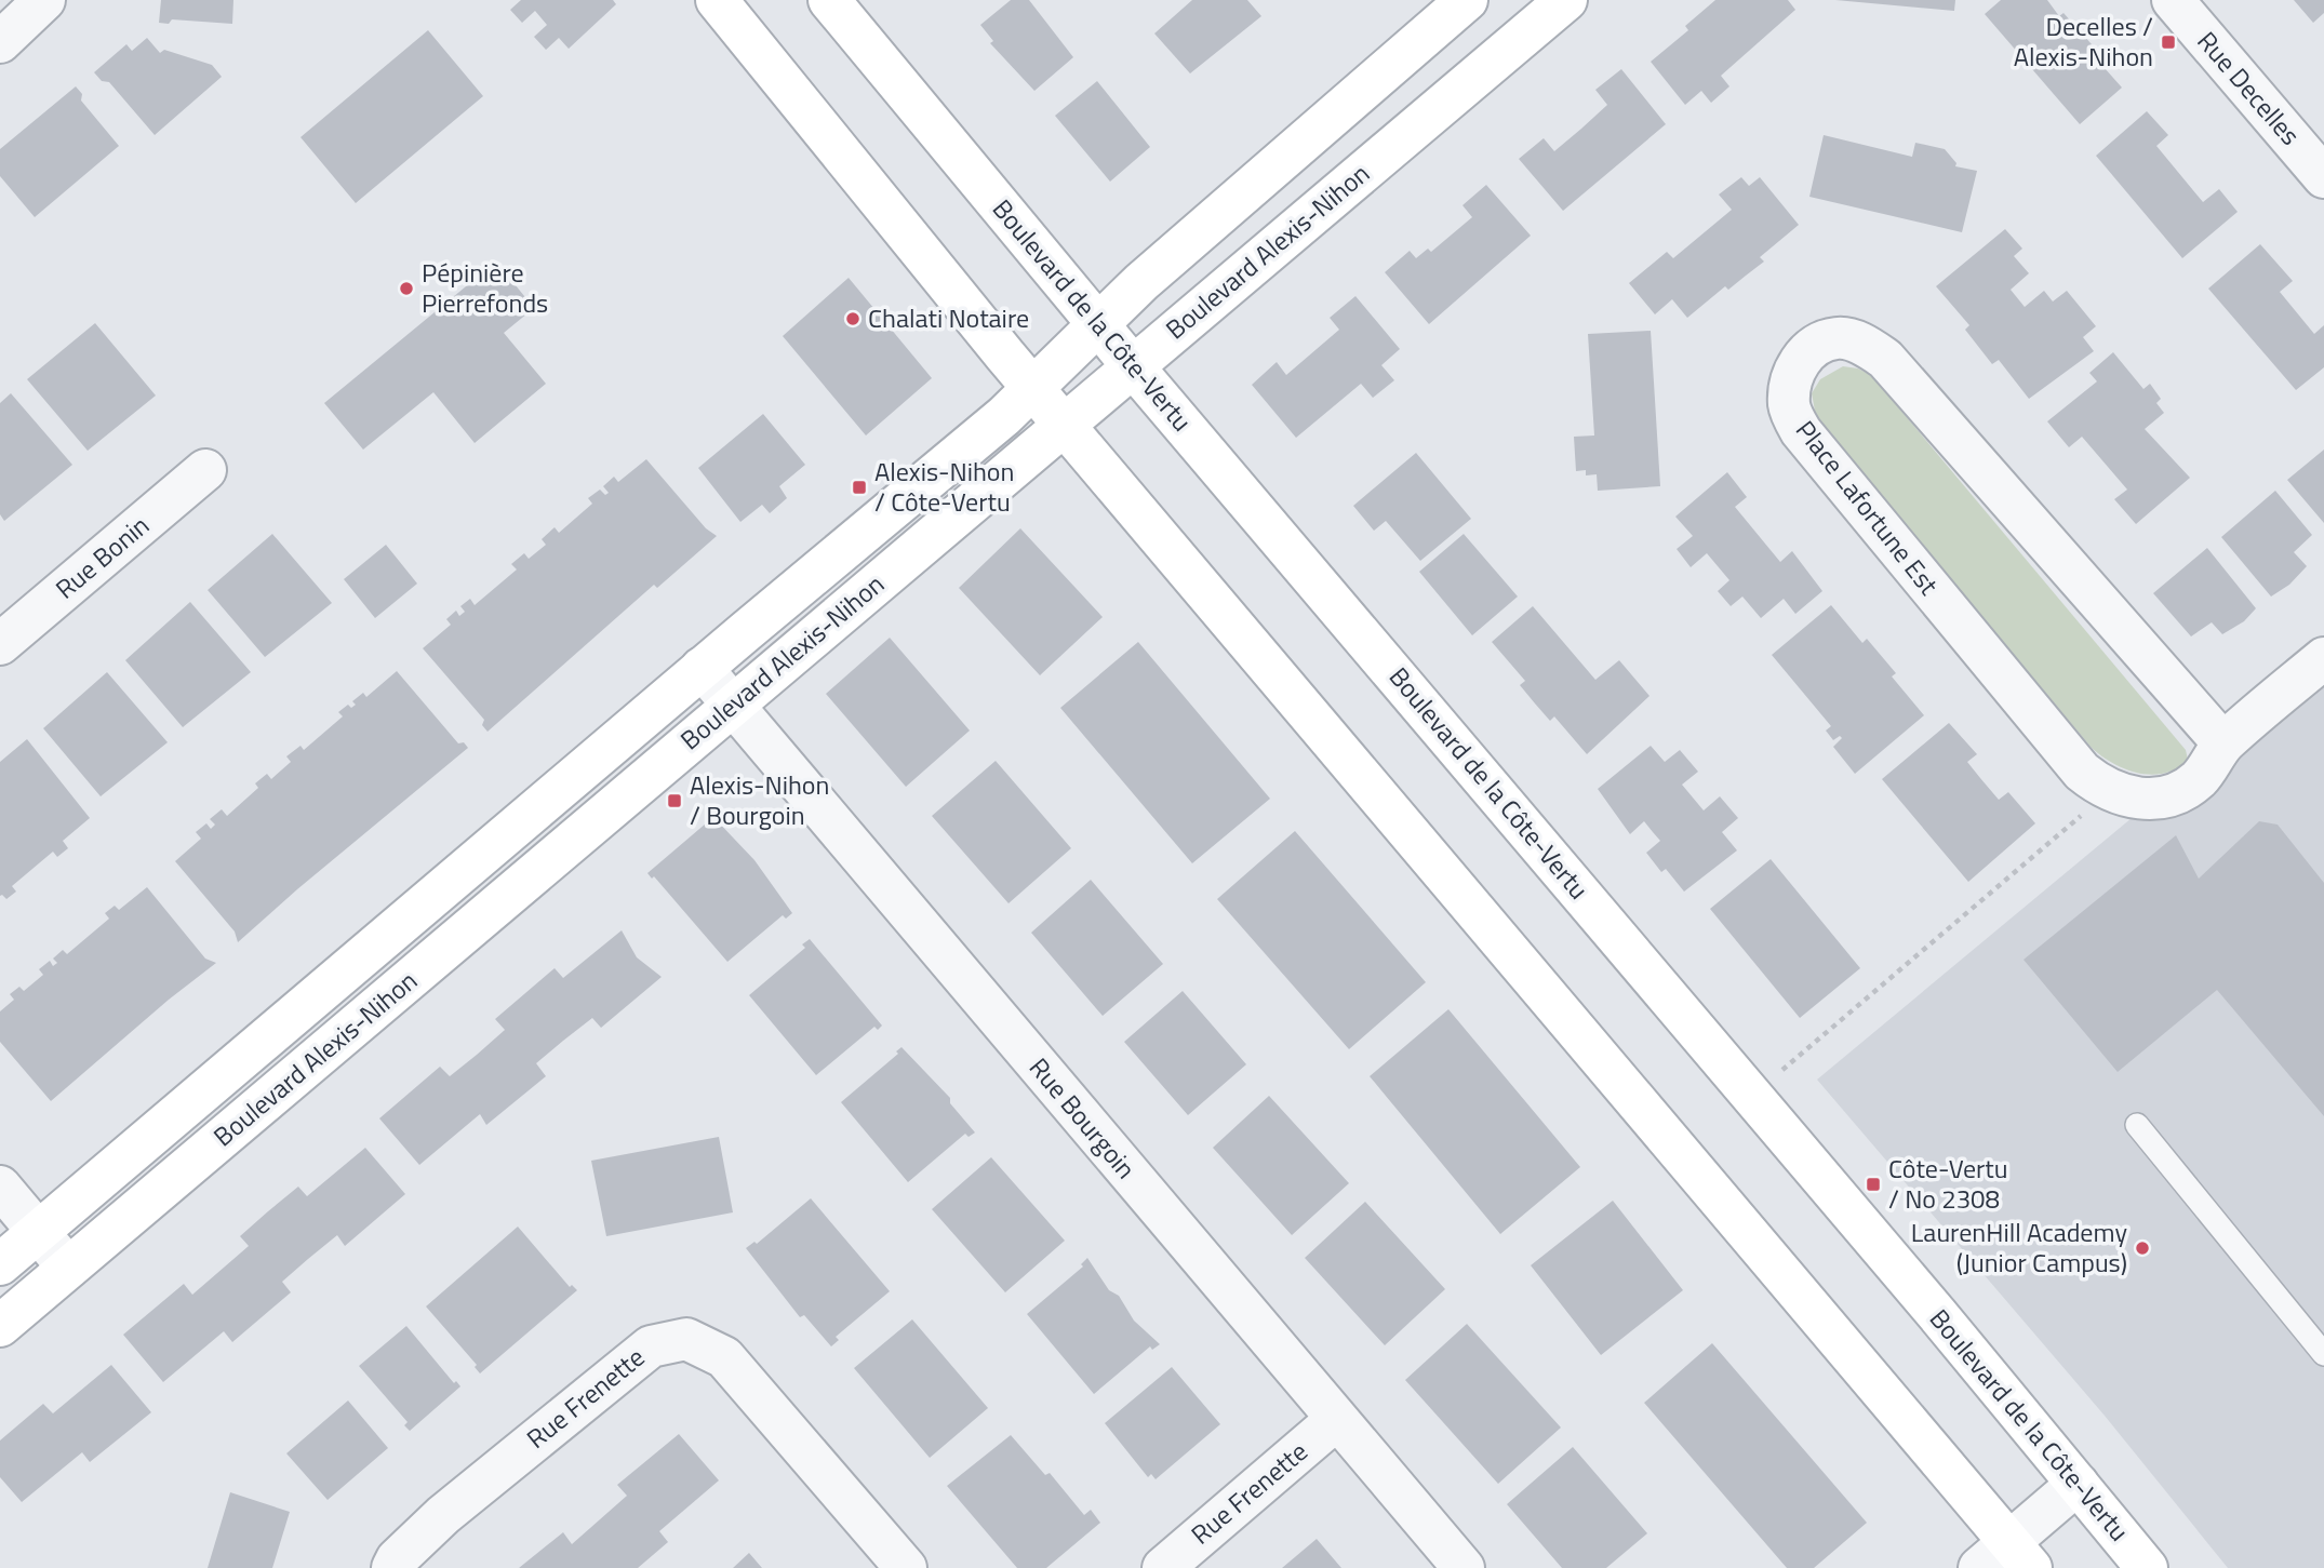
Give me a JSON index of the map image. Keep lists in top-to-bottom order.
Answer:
{
  "streets": {
    "main road": ["Boulevard Alexis-Nihon", "Boulevard de la Côte-Vertu"],
    "street": [
      "Rue Decelles",
      "Place Lafortune Est",
      "Rue Bonin",
      "Rue Bourgoin",
      "Rue Frenette"
    ]
  },
  "crossings": [
    ["Boulevard Alexis-Nihon", "Boulevard de la Côte-Vertu"],
    ["Boulevard Alexis-Nihon", "Rue Bourgoin"],
    ["Rue Bourgoin", "Rue Frenette"]
  ],
  "places": {
    "transit": [
      "Decelles / Alexis-Nihon",
      "Alexis-Nihon / Côte-Vertu",
      "Alexis-Nihon / Bourgoin",
      "Côte-Vertu / No 2308"
    ],
    "other": ["Pépinière Pierrefonds", "Chalati Notaire", "LaurenHill Academy (Junior Campus)"]
  }
}
